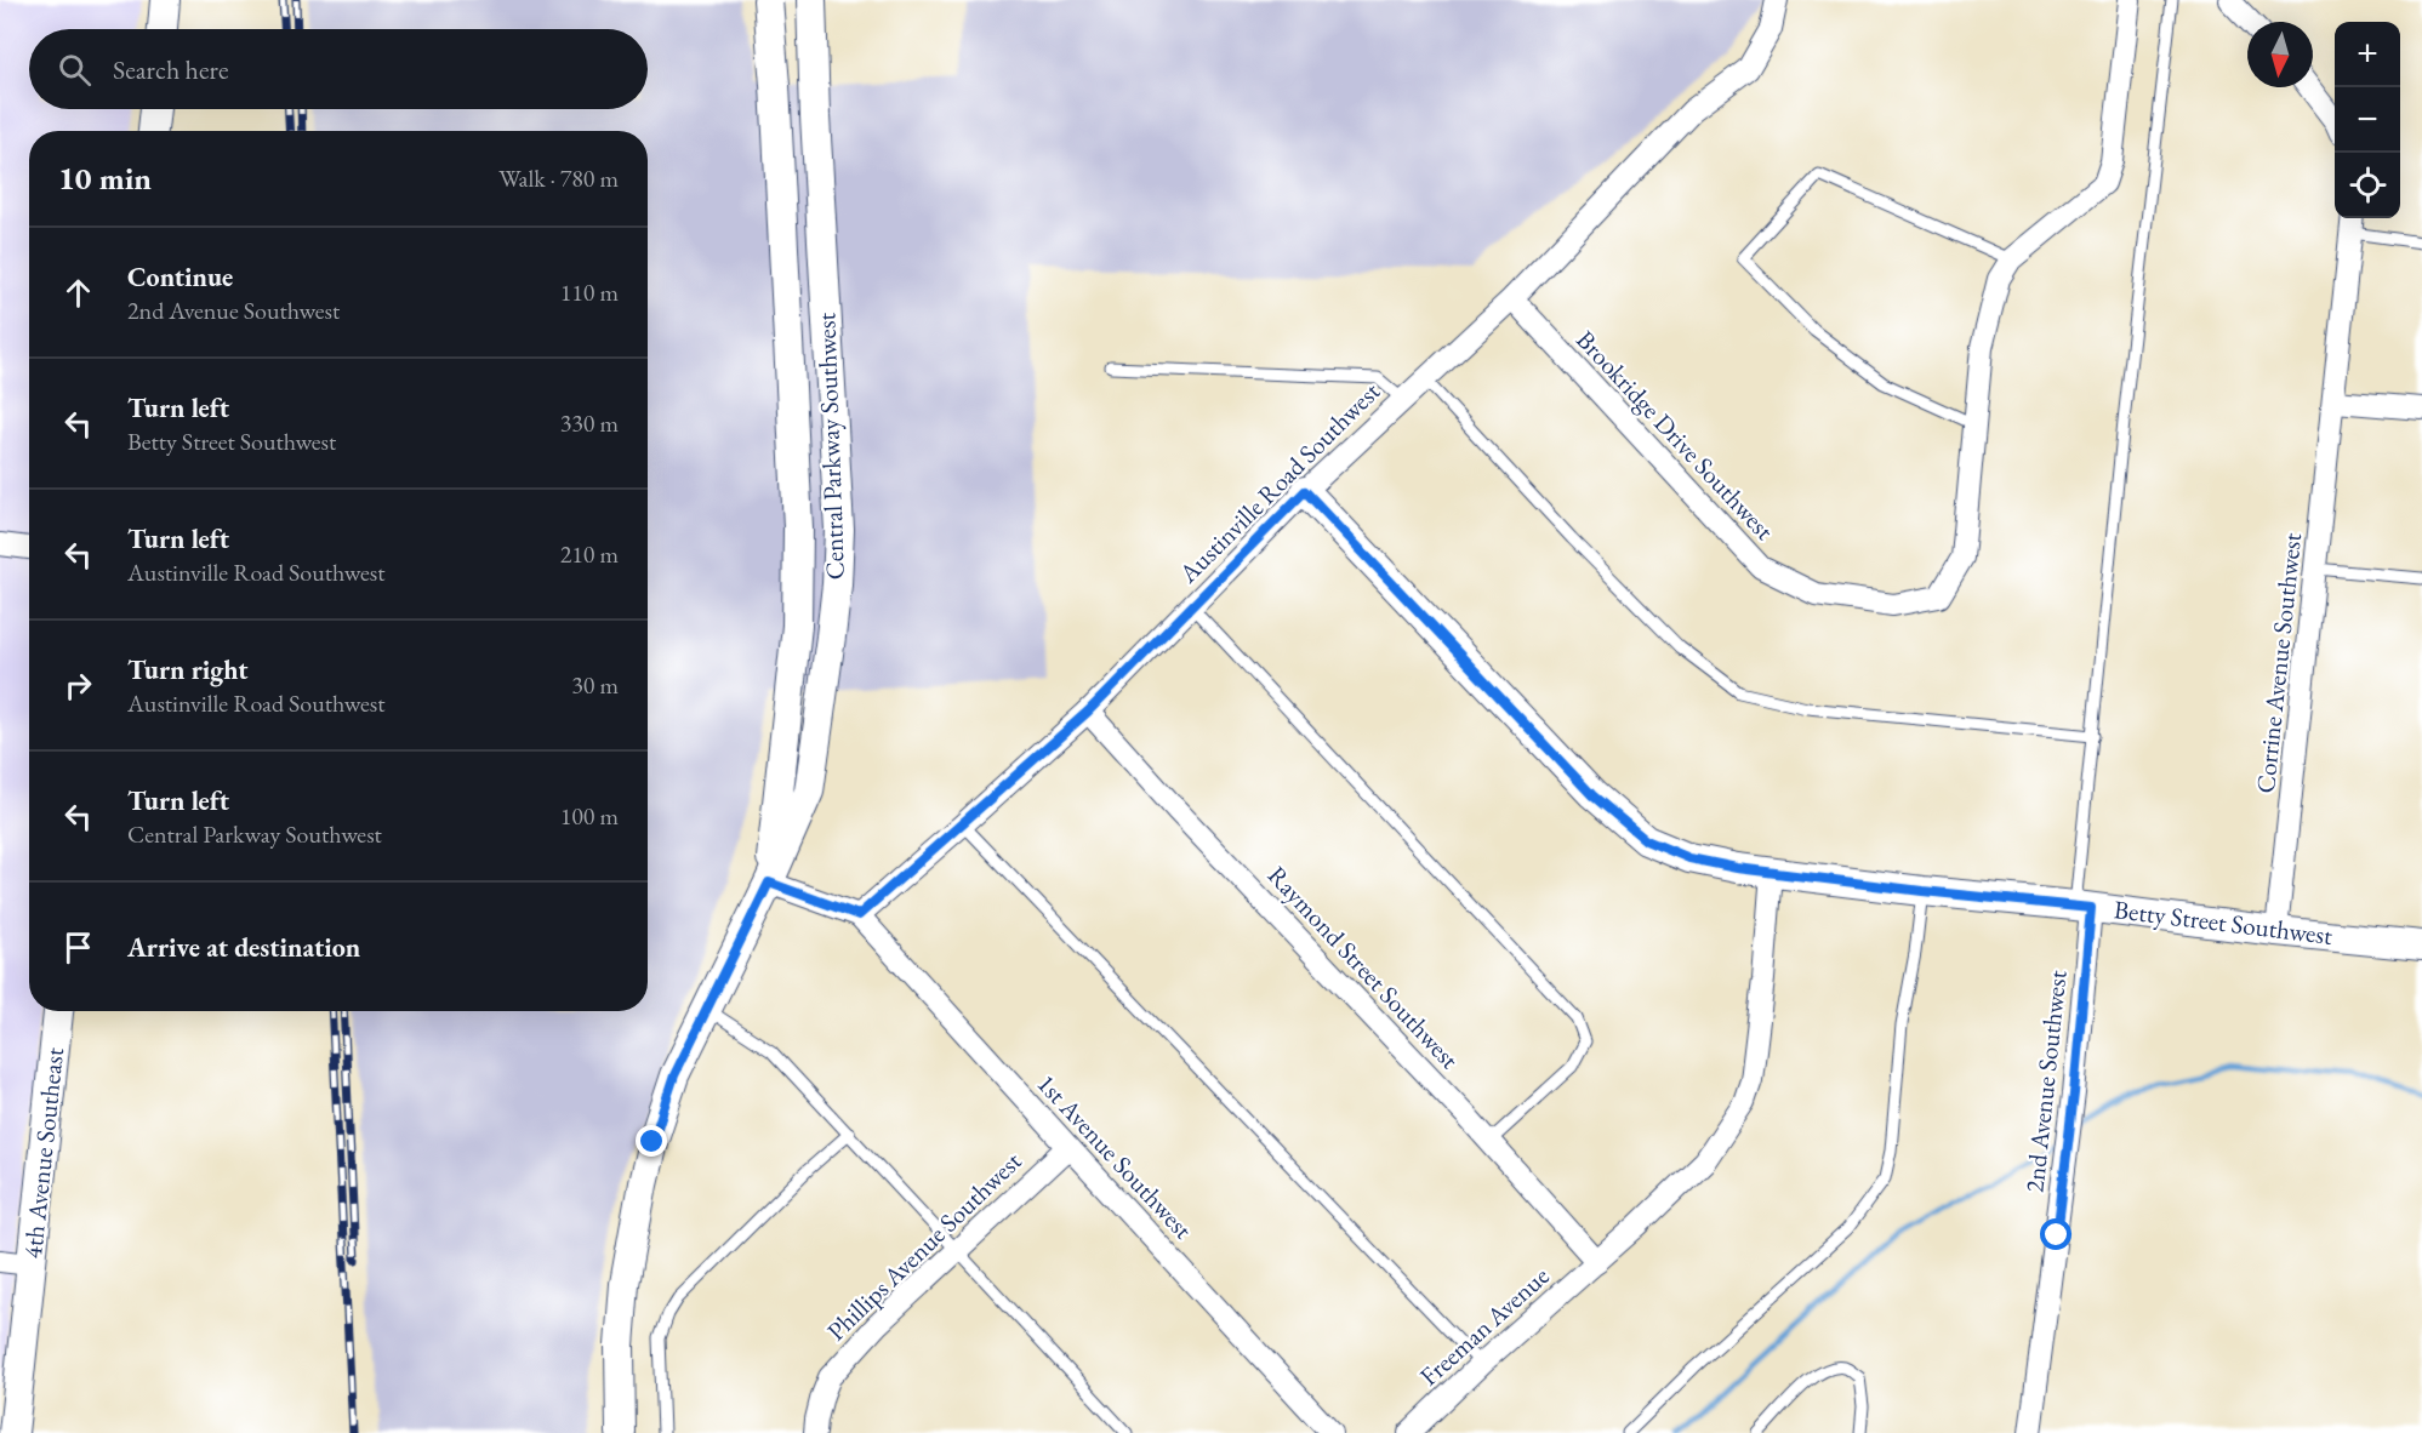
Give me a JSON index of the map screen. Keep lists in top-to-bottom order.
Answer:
{
  "streets": {
    "street": [
      "Brookridge Drive Southwest",
      "Central Parkway Southwest",
      "Austinville Road Southwest",
      "Corrine Avenue Southwest",
      "Betty Street Southwest",
      "Raymond Street Southwest",
      "2nd Avenue Southwest",
      "4th Avenue Southeast",
      "1st Avenue Southwest",
      "Phillips Avenue Southwest",
      "Freeman Avenue"
    ]
  },
  "crossings": [
    ["Brookridge Drive Southwest", "Austinville Road Southwest"],
    ["Austinville Road Southwest", "Betty Street Southwest"],
    ["Austinville Road Southwest", "Raymond Street Southwest"],
    ["Austinville Road Southwest", "1st Avenue Southwest"],
    ["Corrine Avenue Southwest", "Betty Street Southwest"],
    ["Betty Street Southwest", "2nd Avenue Southwest"],
    ["Betty Street Southwest", "Freeman Avenue"],
    ["Raymond Street Southwest", "Freeman Avenue"],
    ["1st Avenue Southwest", "Phillips Avenue Southwest"]
  ],
  "north": "bottom",
  "page": {
    "map_buttons": ["+", "−"],
    "search": "Search here",
    "heading": ["10 min", "Walk · 780 m"],
    "list": [
      ["Continue", "2nd Avenue Southwest", "110 m"],
      ["Turn left", "Betty Street Southwest", "330 m"],
      ["Turn left", "Austinville Road Southwest", "210 m"],
      ["Turn right", "Austinville Road Southwest", "30 m"],
      ["Turn left", "Central Parkway Southwest", "100 m"],
      "Arrive at destination"
    ]
  }
}
